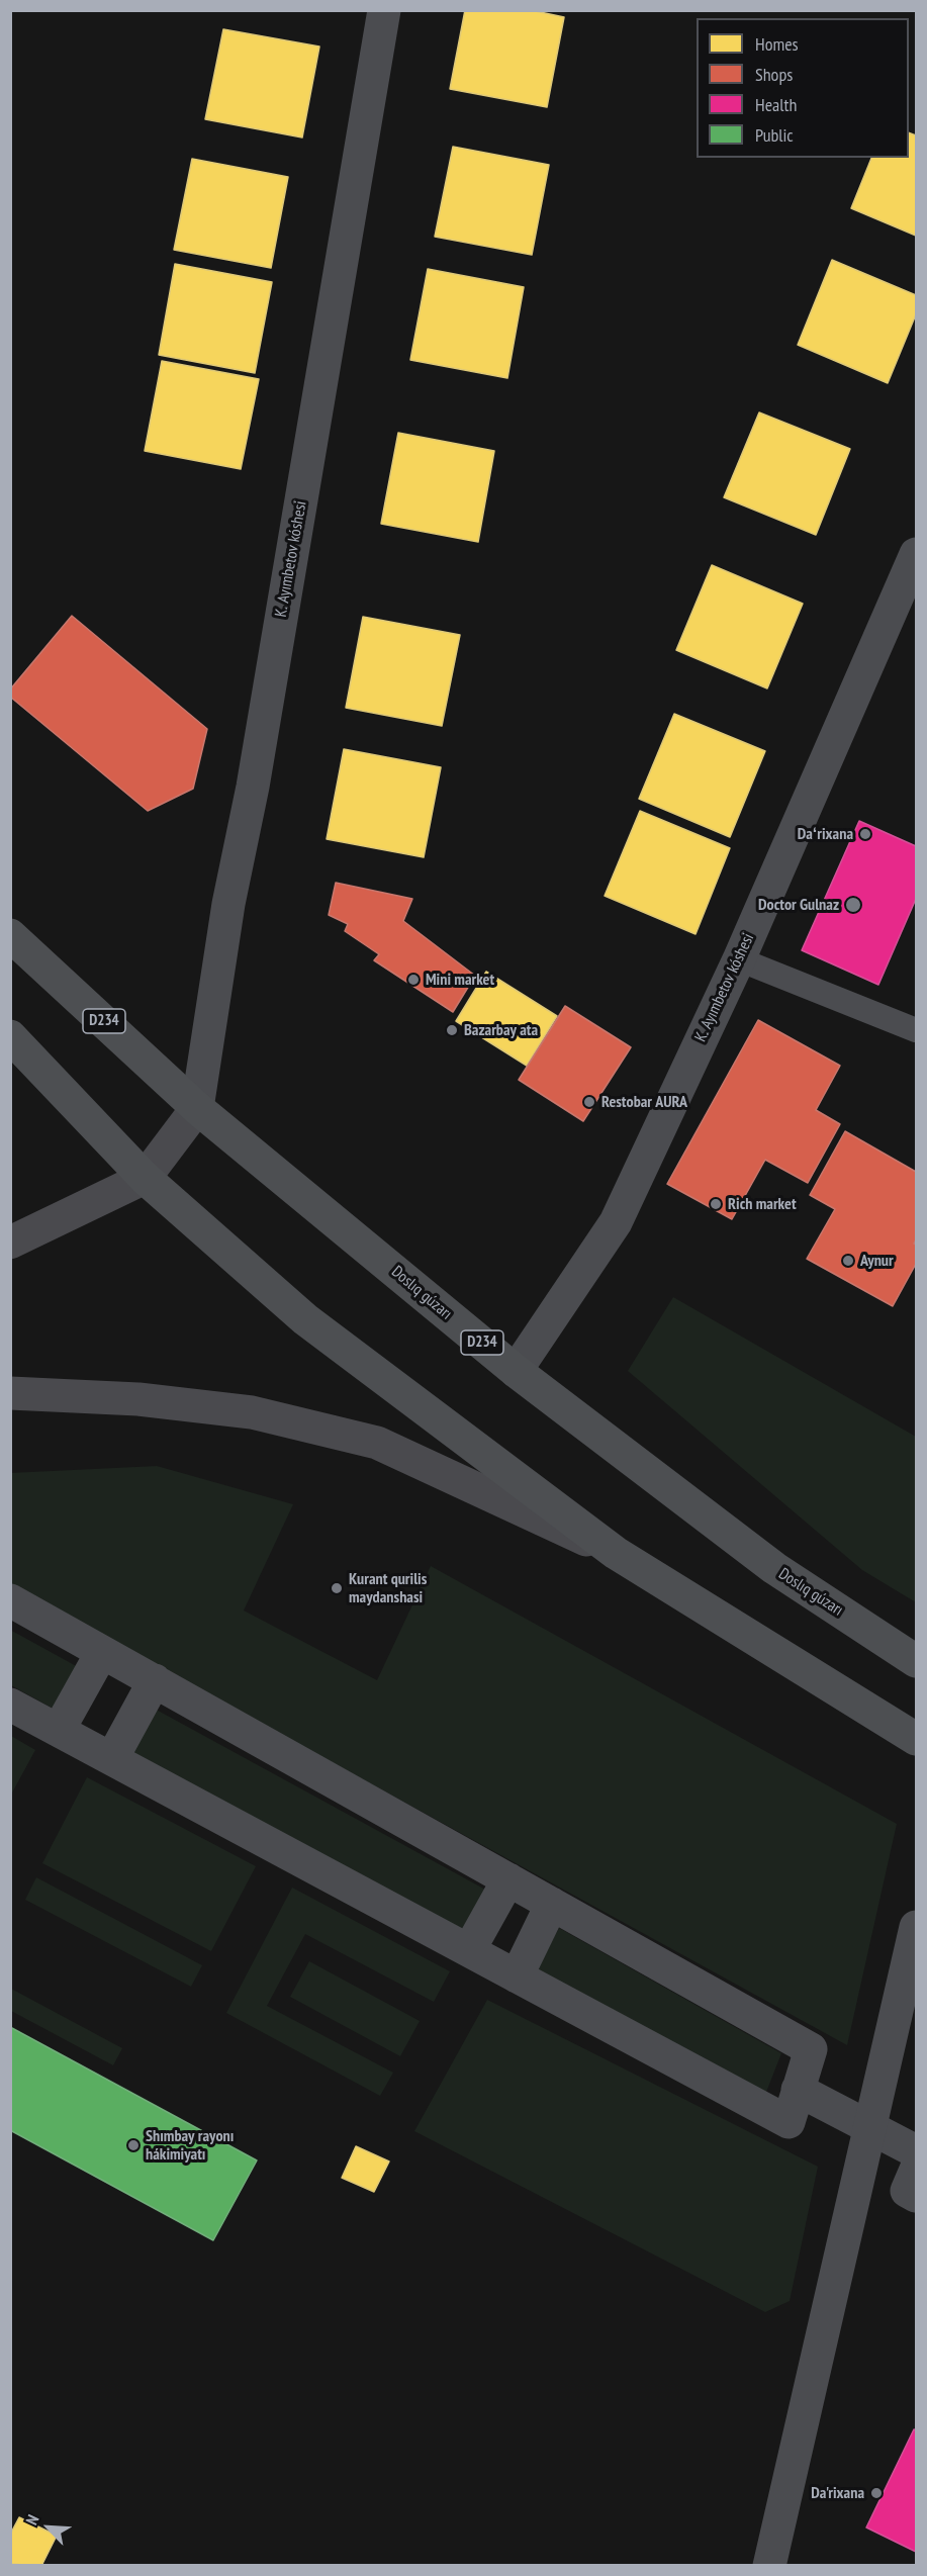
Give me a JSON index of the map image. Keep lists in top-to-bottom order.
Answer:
{
  "streets": {
    "main road": ["D234", "Doslıq gúzarı"],
    "street": ["K. Ayımbetov kóshesi"]
  },
  "crossings": [
    ["K. Ayımbetov kóshesi", "Doslıq gúzarı"]
  ],
  "places": [
    "Daʻrixana",
    "Doctor Gulnaz",
    "Mini market",
    "Bazarbay ata",
    "Restobar AURA",
    "Rich market",
    "Aynur",
    "Kurant qurilis maydanshasi",
    "Shımbay rayonı hákimiyatı",
    "Da'rixana"
  ],
  "legend": [
    "Homes",
    "Shops",
    "Health",
    "Public"
  ],
  "north": "top left"
}
